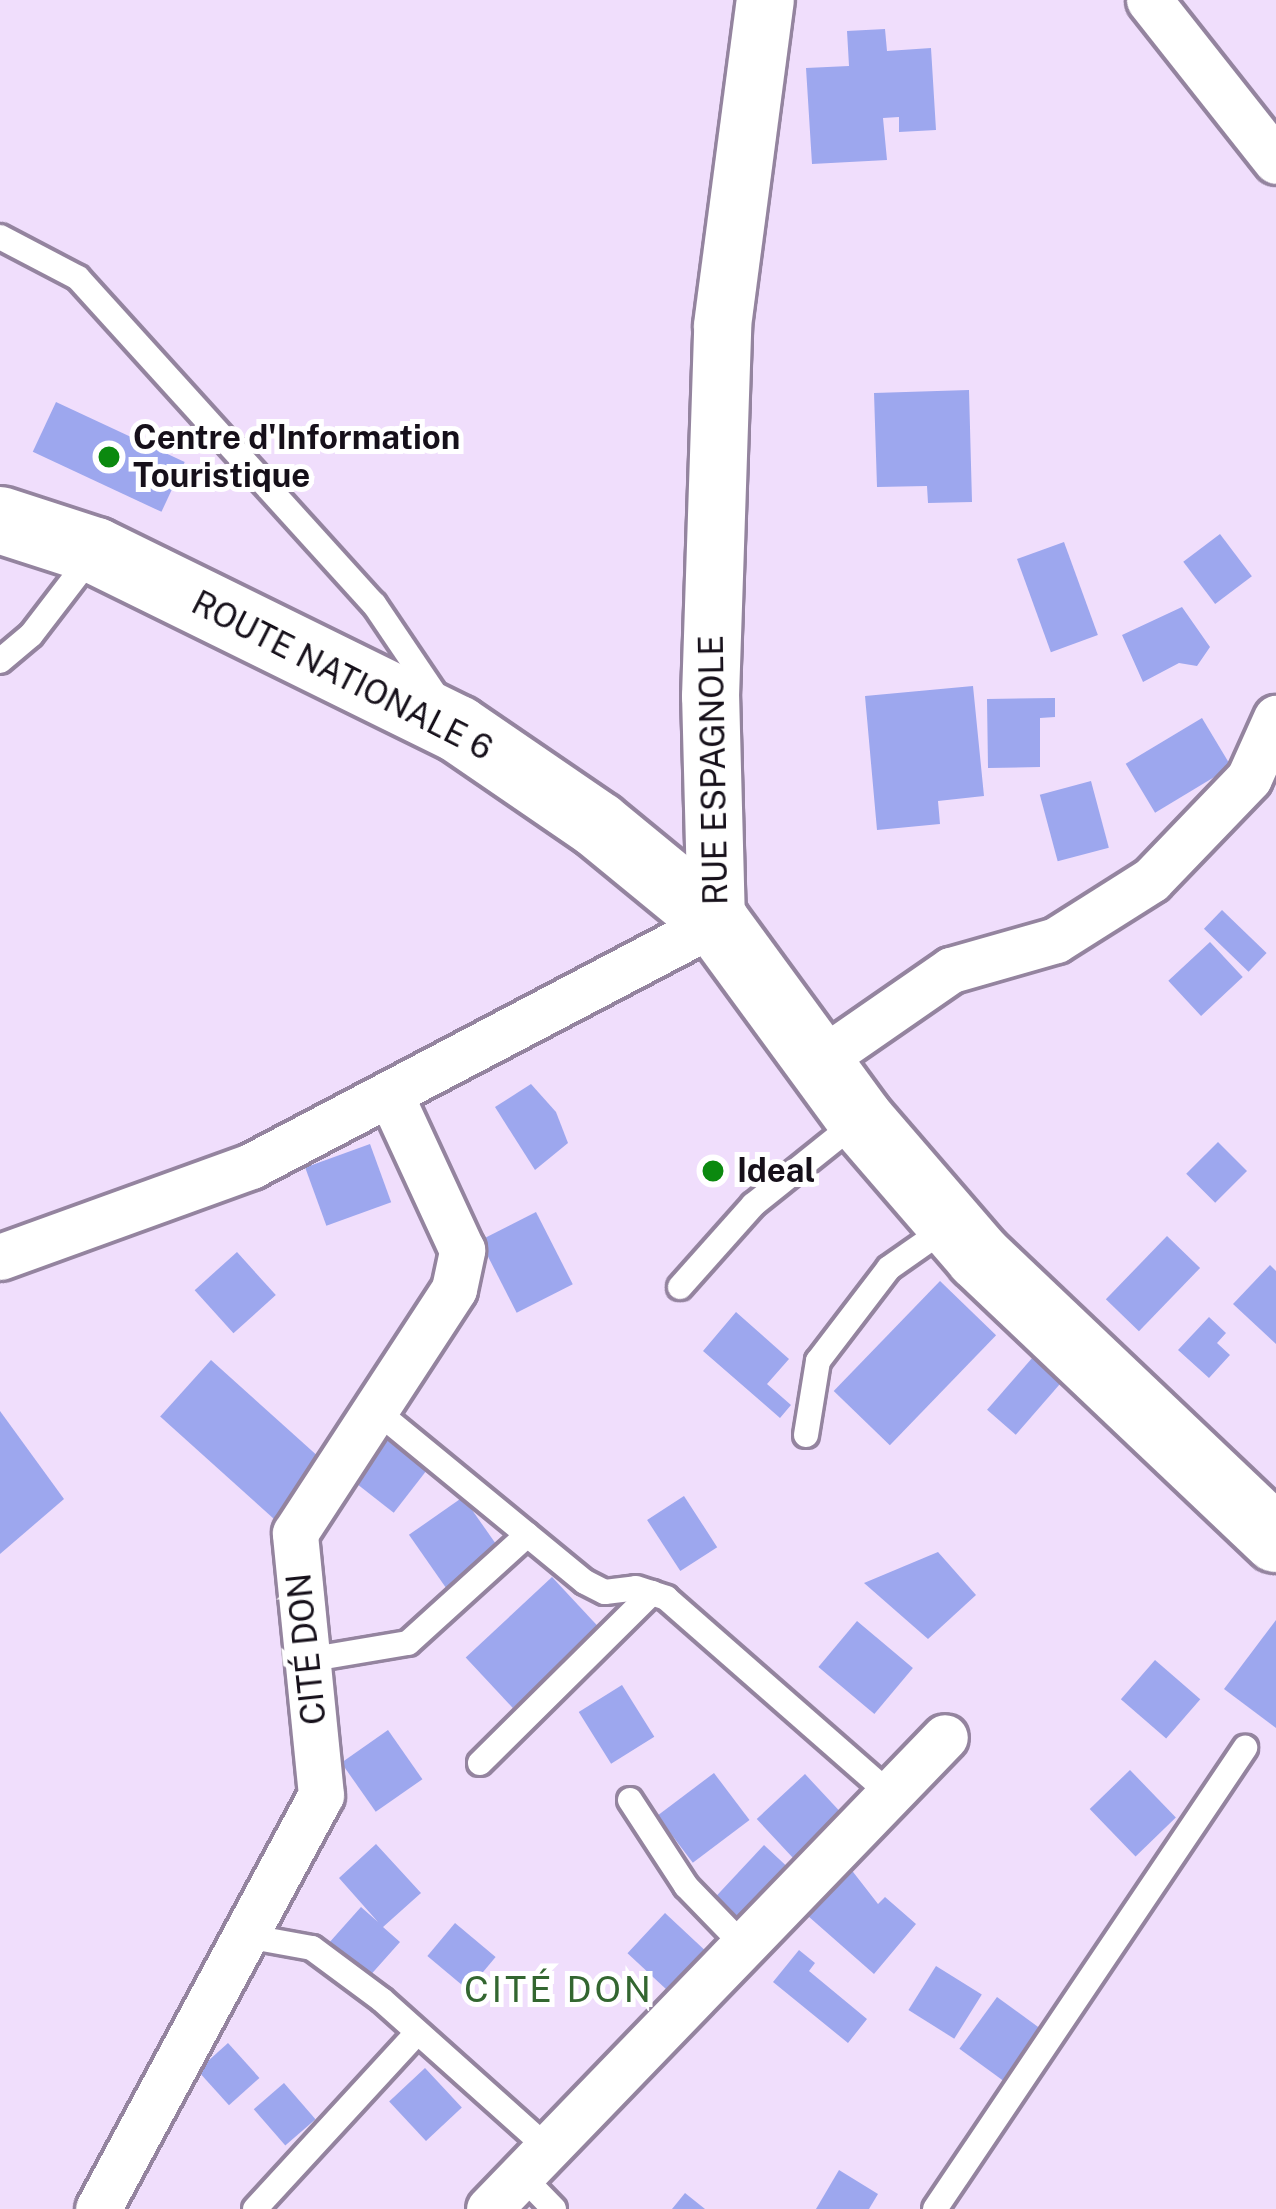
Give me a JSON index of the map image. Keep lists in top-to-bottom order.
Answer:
{
  "streets": {
    "main road": ["ROUTE NATIONALE 6", "RUE ESPAGNOLE"],
    "street": ["CITÉ DON"]
  },
  "crossings": [
    ["ROUTE NATIONALE 6", "RUE ESPAGNOLE"]
  ],
  "districts": ["CITÉ DON"],
  "places": ["Centre d'Information Touristique", "Ideal"]
}
